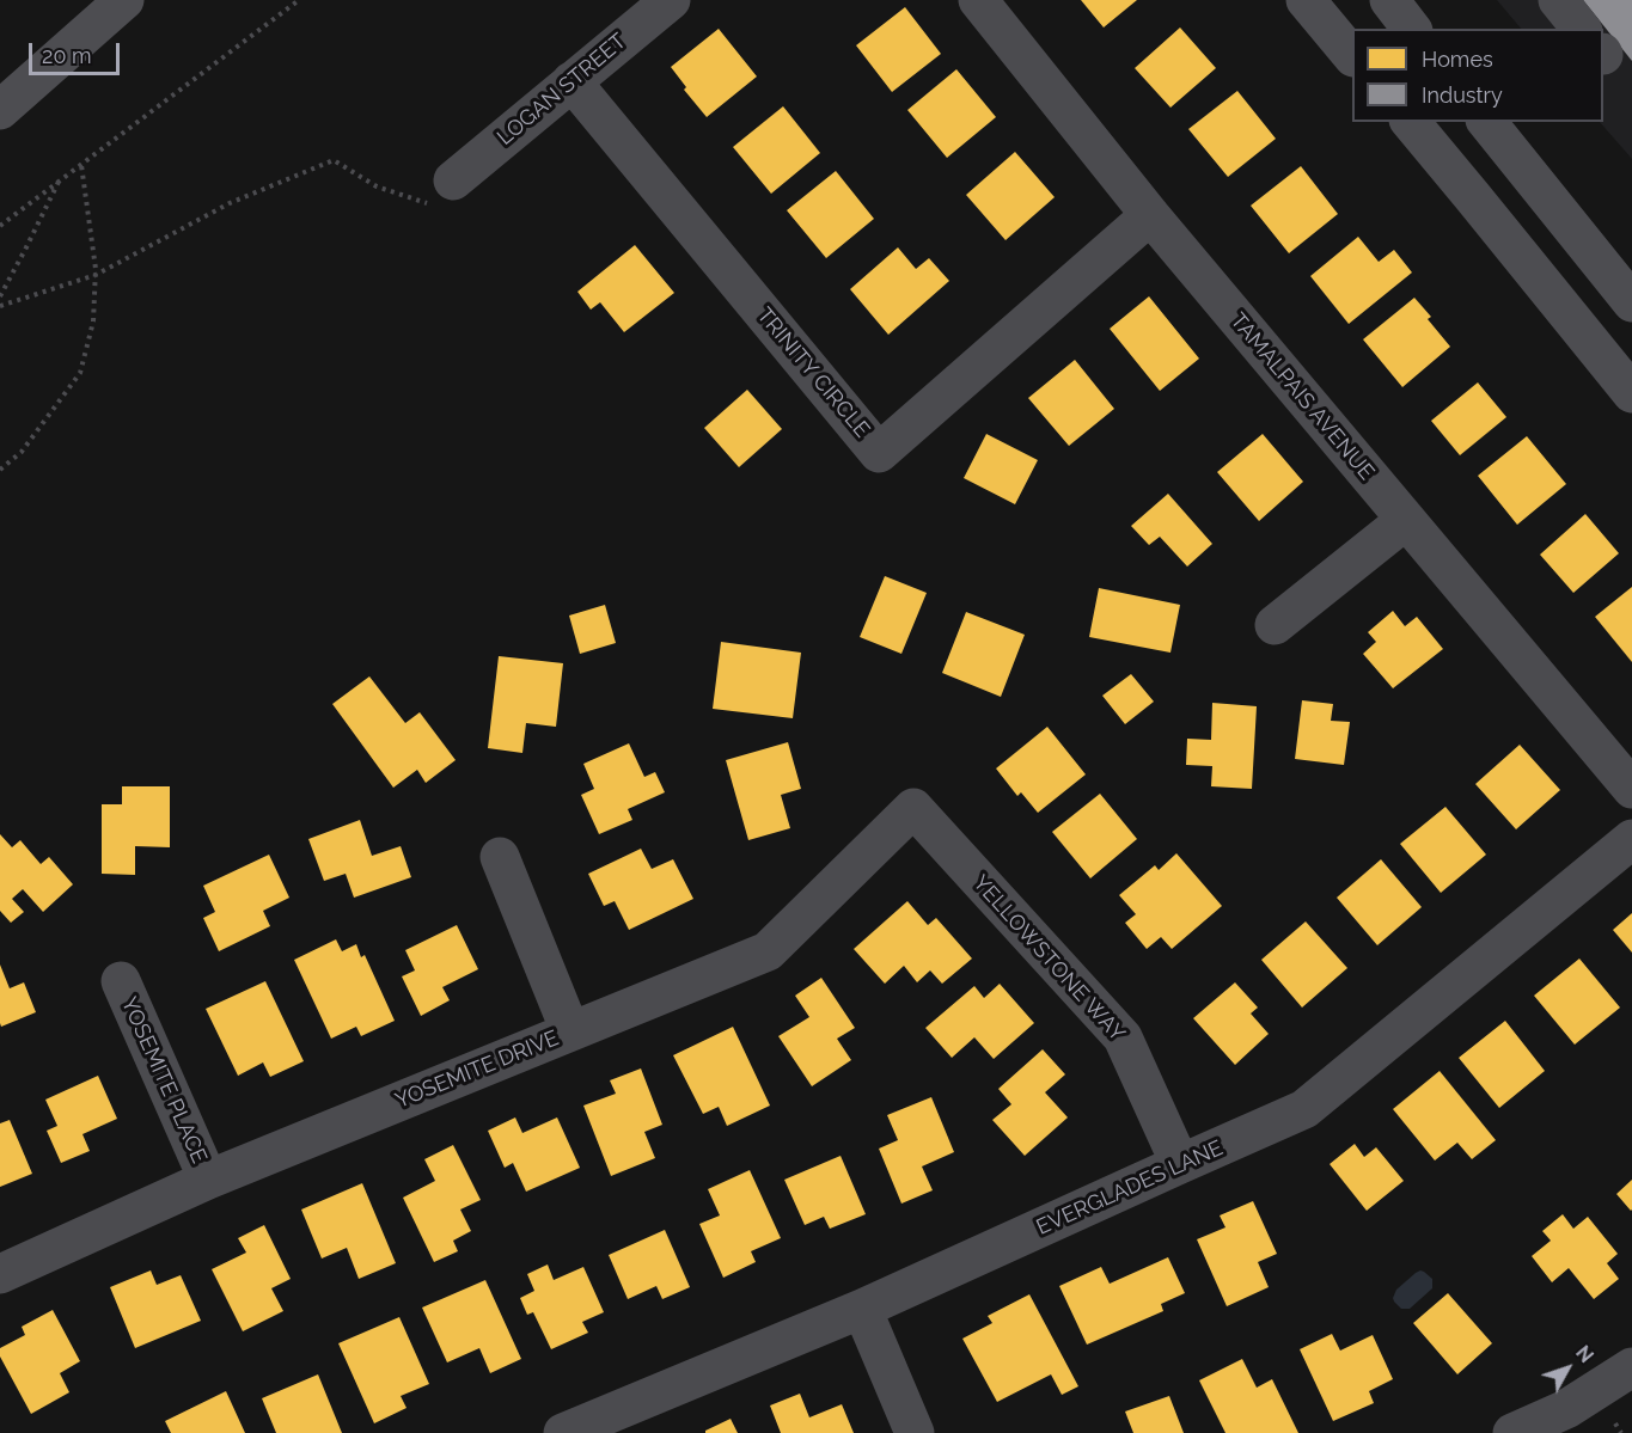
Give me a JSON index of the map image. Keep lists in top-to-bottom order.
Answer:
{
  "streets": {
    "street": [
      "LOGAN STREET",
      "TRINITY CIRCLE",
      "TAMALPAIS AVENUE",
      "YELLOWSTONE WAY",
      "YOSEMITE DRIVE",
      "YOSEMITE PLACE",
      "EVERGLADES LANE"
    ]
  },
  "crossings": [
    ["LOGAN STREET", "TRINITY CIRCLE"],
    ["TRINITY CIRCLE", "TAMALPAIS AVENUE"],
    ["YELLOWSTONE WAY", "YOSEMITE DRIVE"],
    ["YELLOWSTONE WAY", "EVERGLADES LANE"],
    ["YOSEMITE DRIVE", "YOSEMITE PLACE"]
  ],
  "legend": ["Homes", "Industry"],
  "scale_bar": "20 m",
  "north": "top right"
}
